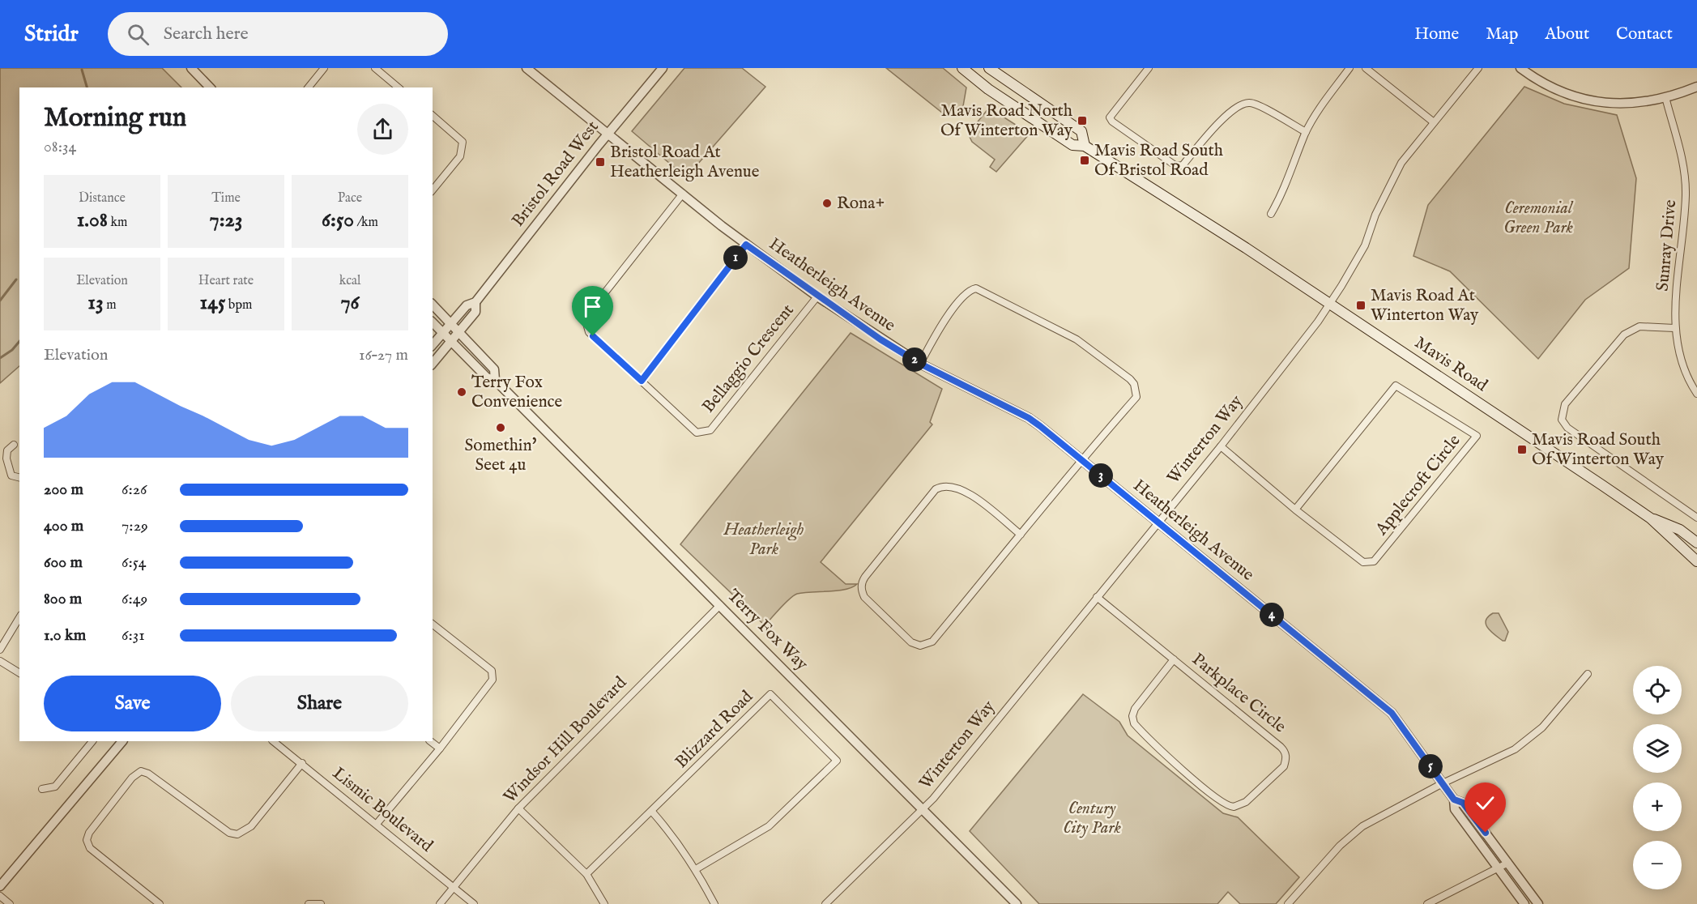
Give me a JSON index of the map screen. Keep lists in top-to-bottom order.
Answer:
{
  "streets": {
    "main road": ["Mavis Road"],
    "street": [
      "Bristol Road West",
      "Sunray Drive",
      "Heatherleigh Avenue",
      "Bellaggio Crescent",
      "Winterton Way",
      "Applecroft Circle",
      "Terry Fox Way",
      "Parkplace Circle",
      "Blizzard Road",
      "Windsor Hill Boulevard",
      "Lismic Boulevard"
    ]
  },
  "crossings": [
    ["Bristol Road West", "Heatherleigh Avenue"],
    ["Bristol Road West", "Terry Fox Way"],
    ["Heatherleigh Avenue", "Bellaggio Crescent"],
    ["Heatherleigh Avenue", "Winterton Way"],
    ["Mavis Road", "Winterton Way"],
    ["Winterton Way", "Applecroft Circle"],
    ["Winterton Way", "Terry Fox Way"],
    ["Winterton Way", "Parkplace Circle"],
    ["Terry Fox Way", "Windsor Hill Boulevard"],
    ["Windsor Hill Boulevard", "Lismic Boulevard"]
  ],
  "parks": ["Ceremonial Green Park", "Heatherleigh Park", "Century City Park"],
  "places": {
    "transit": [
      "Mavis Road North Of Winterton Way",
      "Mavis Road South Of Bristol Road",
      "Bristol Road At Heatherleigh Avenue",
      "Mavis Road At Winterton Way",
      "Mavis Road South Of Winterton Way"
    ],
    "other": ["Rona+", "Terry Fox Convenience", "Somethin' Seet 4u"]
  },
  "page": {
    "header": "Stridr",
    "search": "Search here",
    "nav": [
      "Home",
      "Map",
      "About",
      "Contact"
    ],
    "heading": ["Morning run", "08:34"],
    "stats": [
      ["Distance", "1.08 km"],
      ["Time", "7:23"],
      ["Pace", "6:50 /km"],
      ["Elevation", "13 m"],
      ["Heart rate", "145 bpm"],
      ["kcal", "76"]
    ],
    "pins": [
      "1",
      "2",
      "3",
      "4",
      "5"
    ],
    "chart": ["Elevation", "16–27 m"],
    "list": [
      {
        "name": "200 m",
        "note": "6:26"
      },
      {
        "name": "400 m",
        "note": "7:29"
      },
      {
        "name": "600 m",
        "note": "6:54"
      },
      {
        "name": "800 m",
        "note": "6:49"
      },
      {
        "name": "1.0 km",
        "note": "6:31"
      }
    ],
    "map_buttons": ["+", "−"],
    "buttons": ["Save", "Share"]
  }
}
